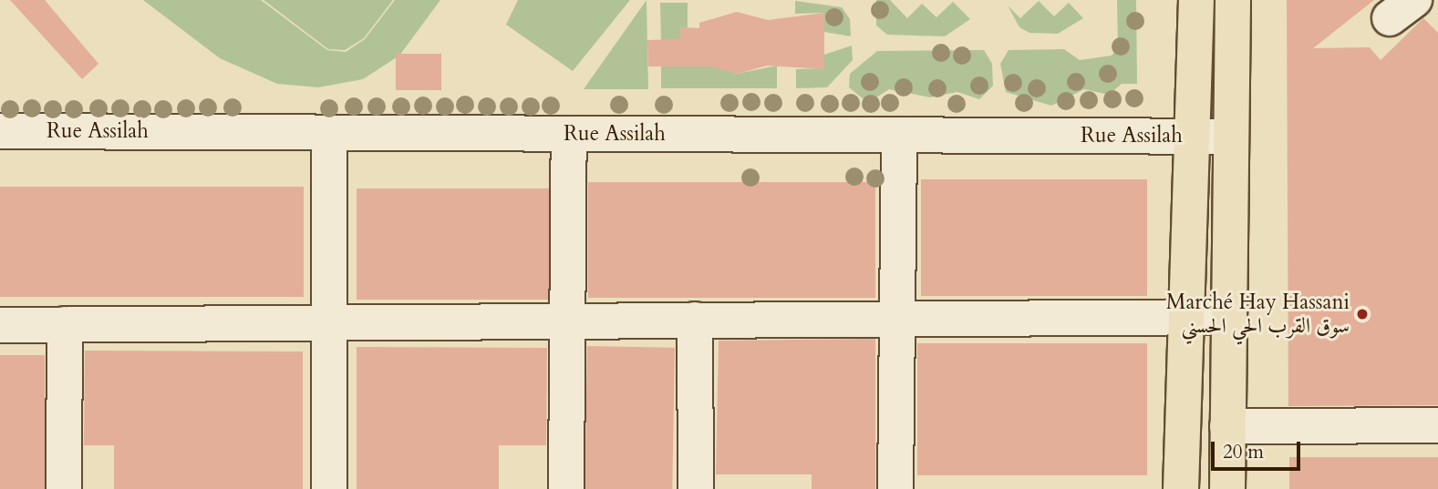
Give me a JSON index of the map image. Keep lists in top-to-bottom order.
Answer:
{
  "streets": {
    "street": ["Rue Assilah"]
  },
  "places": ["Marché Hay Hassani سوق القرب الحي الحسني"],
  "scale_bar": "20 m"
}
